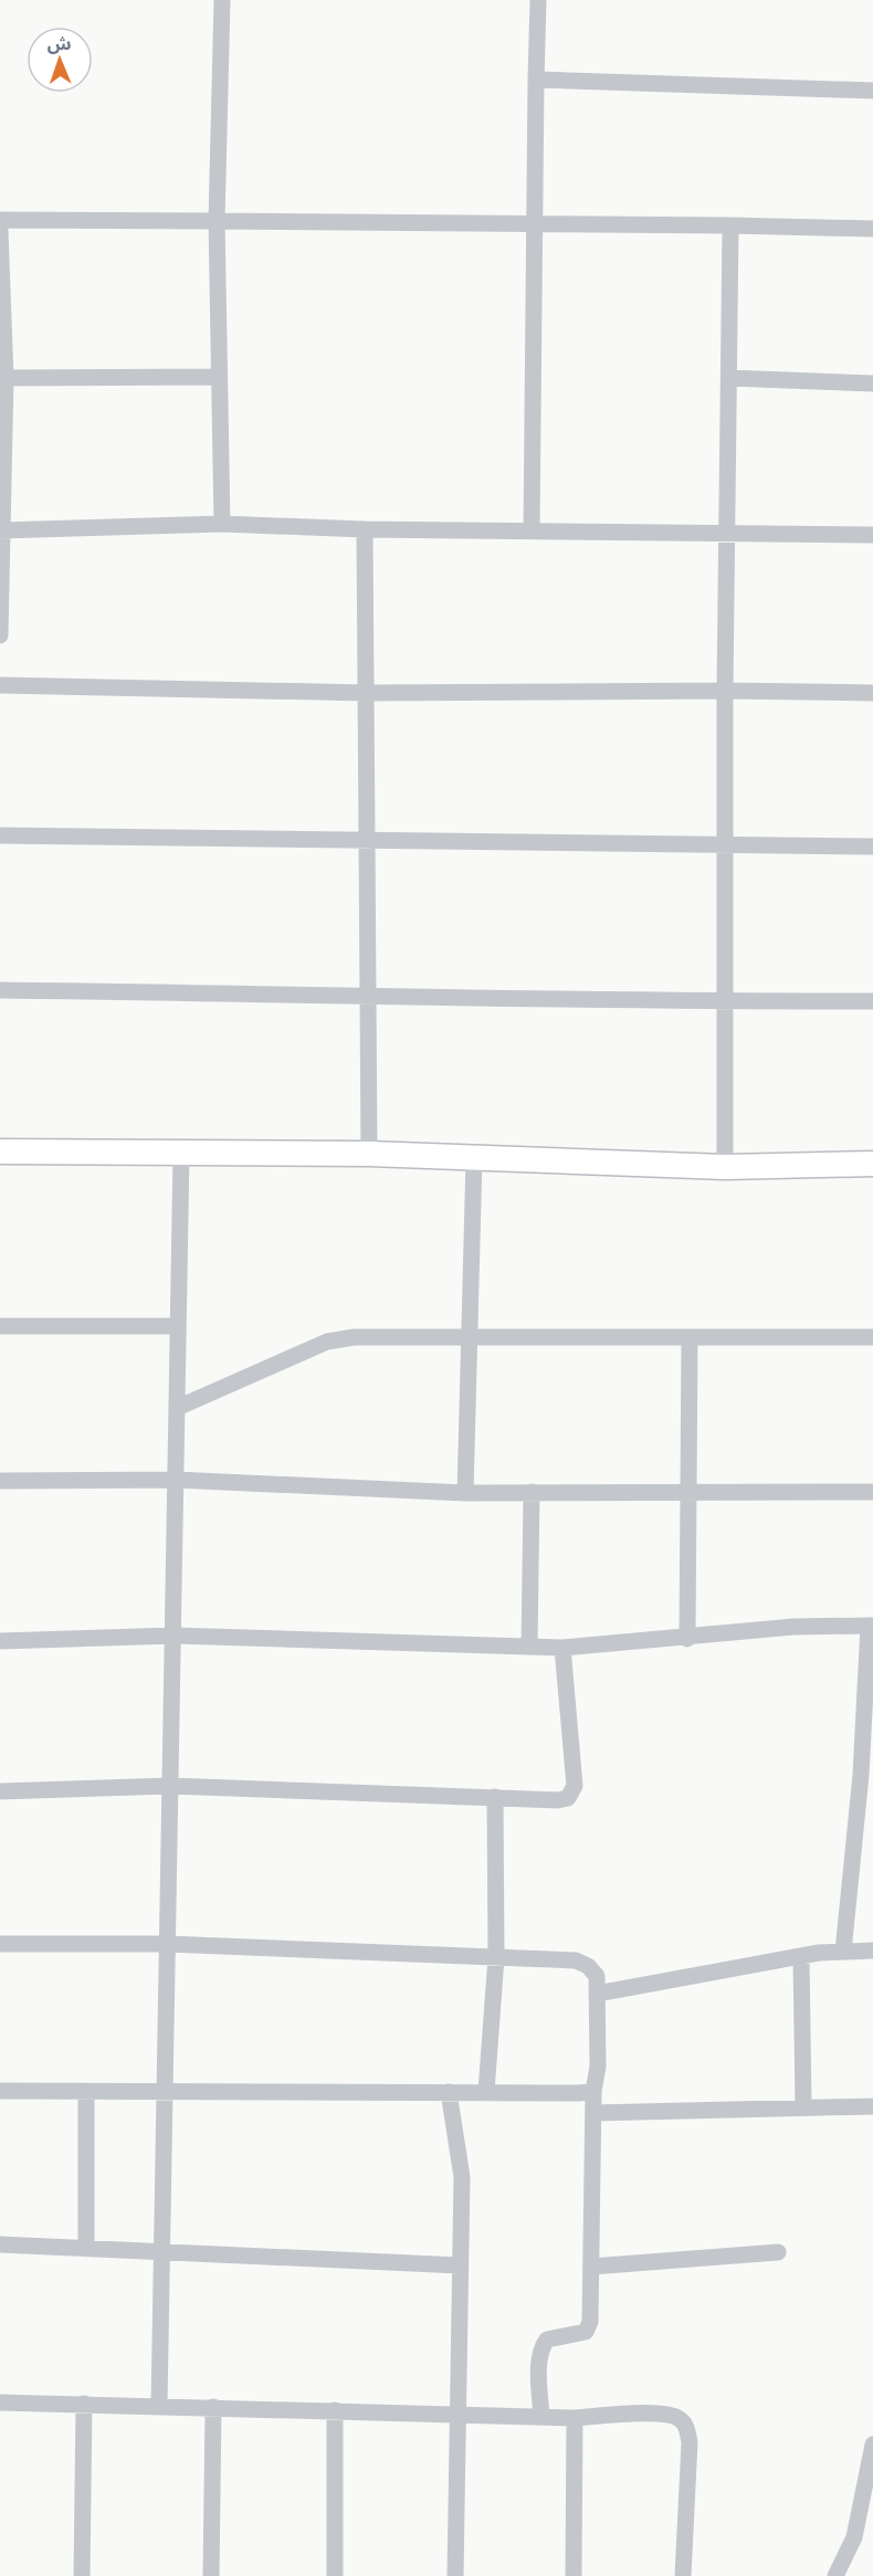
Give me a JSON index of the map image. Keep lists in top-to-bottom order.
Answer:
{
  "north": "top"
}
